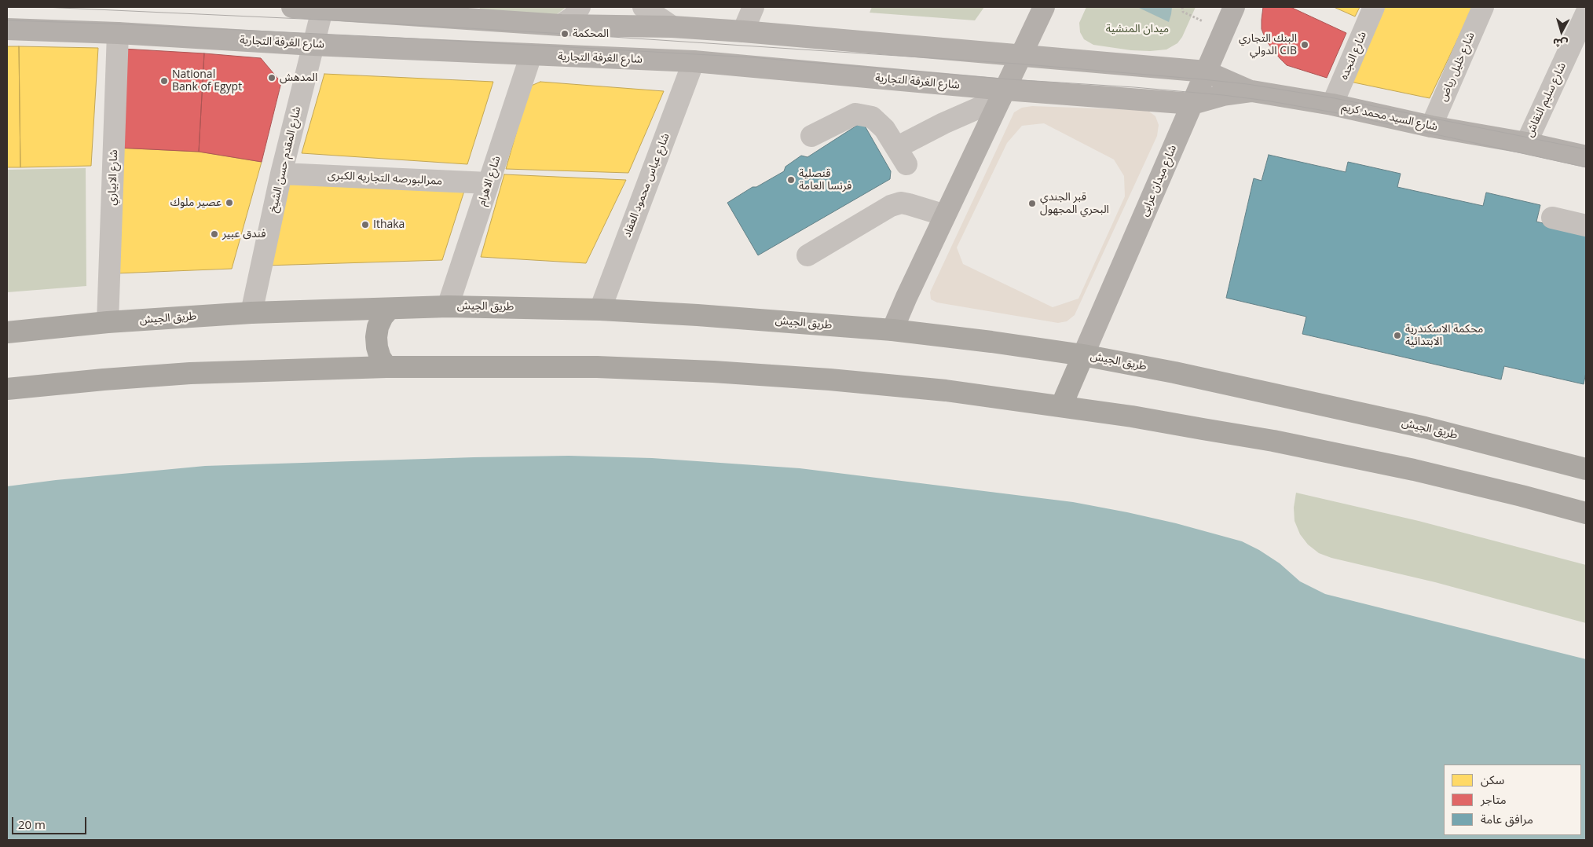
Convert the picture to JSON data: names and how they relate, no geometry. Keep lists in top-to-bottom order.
{
  "streets": {
    "highway": ["طريق الجيش"],
    "main road": ["شارع الغرفة التجارية", "شارع السيد محمد كريم", "شارع ميدان عرابى"],
    "street": [
      "شارع النجده",
      "شارع خليل رياض",
      "شارع سليم النقاش",
      "شارع المقدم حسن الشيخ",
      "شارع الابياري",
      "ممرالبورصه التجاريه الكبرى",
      "شارع الاهرام",
      "شارع عباس محمود العقاد"
    ]
  },
  "crossings": [
    ["شارع الغرفة التجارية", "شارع السيد محمد كريم"],
    ["شارع الغرفة التجارية", "شارع المقدم حسن الشيخ"],
    ["شارع الغرفة التجارية", "شارع الابياري"],
    ["شارع الغرفة التجارية", "شارع الاهرام"],
    ["شارع الغرفة التجارية", "شارع ميدان عرابى"],
    ["شارع الغرفة التجارية", "شارع عباس محمود العقاد"],
    ["شارع النجده", "شارع السيد محمد كريم"],
    ["شارع خليل رياض", "شارع السيد محمد كريم"],
    ["شارع سليم النقاش", "شارع السيد محمد كريم"],
    ["شارع السيد محمد كريم", "شارع ميدان عرابى"],
    ["شارع المقدم حسن الشيخ", "ممرالبورصه التجاريه الكبرى"],
    ["شارع المقدم حسن الشيخ", "طريق الجيش"],
    ["شارع الابياري", "طريق الجيش"],
    ["ممرالبورصه التجاريه الكبرى", "شارع الاهرام"],
    ["شارع الاهرام", "طريق الجيش"],
    ["شارع ميدان عرابى", "طريق الجيش"],
    ["شارع عباس محمود العقاد", "طريق الجيش"]
  ],
  "parks": ["ميدان المنشية"],
  "places": [
    "المحكمة",
    "البنك التجاري الدولي CIB",
    "المدهش",
    "National Bank of Egypt",
    "قنصلية فرنسا العامة",
    "عصير ملوك",
    "قبر الجندي البحري المجهول",
    "Ithaka",
    "فندق عبير",
    "محكمة الاسكندرية الابتدائية"
  ],
  "legend": ["سكن", "متاجر", "مرافق عامة"],
  "scale_bar": "20 m",
  "north": "bottom"
}
